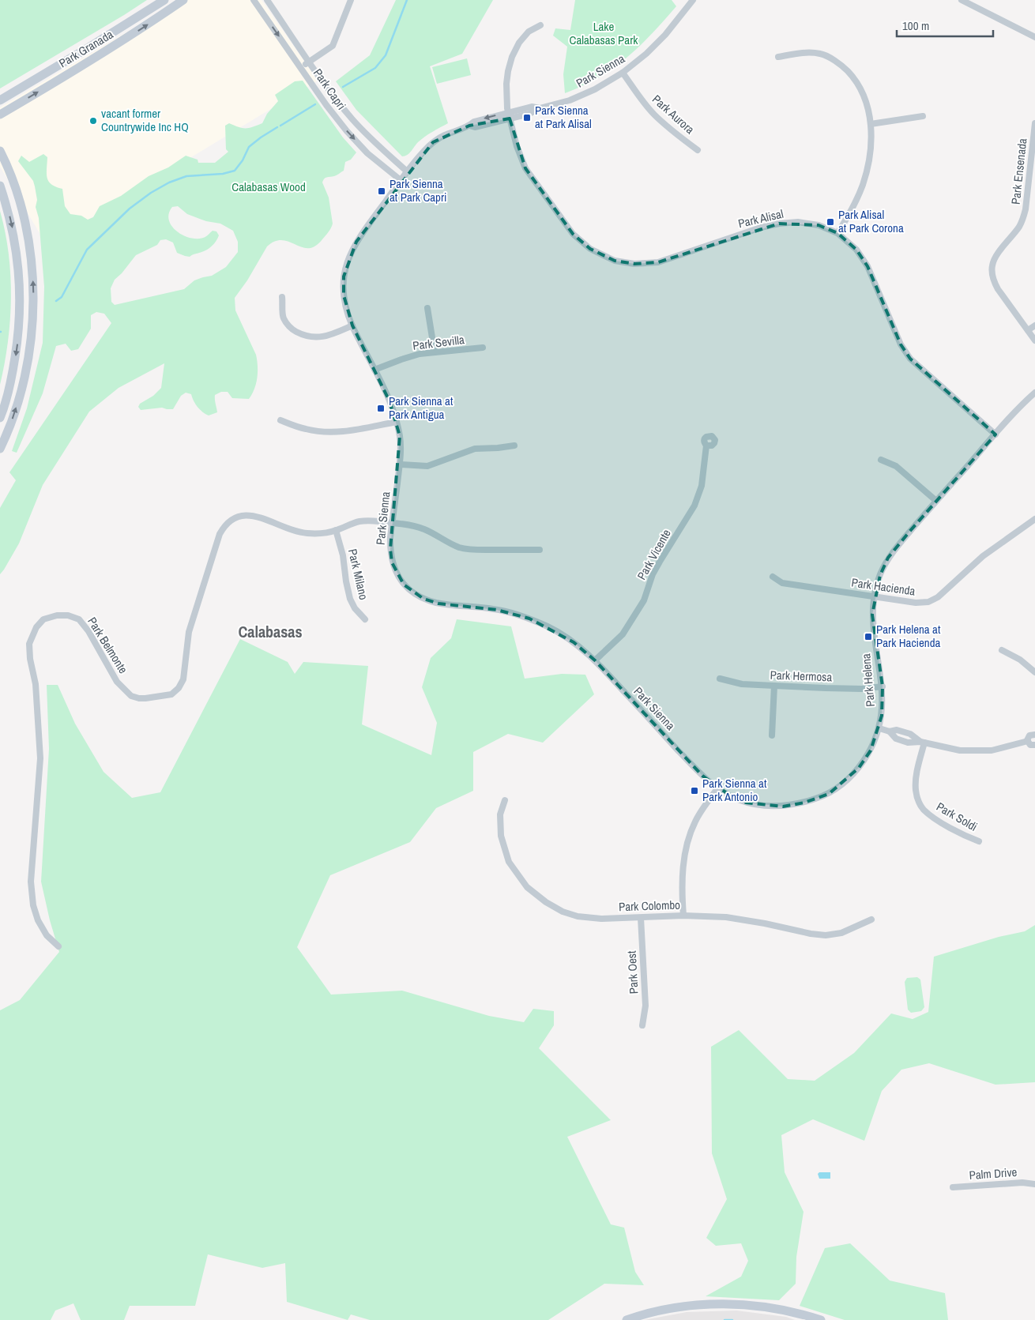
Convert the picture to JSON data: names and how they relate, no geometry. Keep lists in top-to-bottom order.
{
  "streets": {
    "street": [
      "Park Granada",
      "Park Sienna",
      "Park Capri",
      "Park Aurora",
      "Park Ensenada",
      "Park Alisal",
      "Park Sevilla",
      "Park Vicente",
      "Park Milano",
      "Park Hacienda",
      "Park Belmonte",
      "Park Hermosa",
      "Park Helena",
      "Park Soldi",
      "Park Colombo",
      "Park Oest",
      "Palm Drive"
    ]
  },
  "crossings": [
    ["Park Sienna", "Park Capri"],
    ["Park Sienna", "Park Aurora"],
    ["Park Sienna", "Park Alisal"],
    ["Park Sienna", "Park Sevilla"],
    ["Park Sienna", "Park Vicente"],
    ["Park Sienna", "Park Belmonte"],
    ["Park Sienna", "Park Helena"],
    ["Park Alisal", "Park Helena"],
    ["Park Milano", "Park Belmonte"],
    ["Park Hacienda", "Park Helena"],
    ["Park Hermosa", "Park Helena"],
    ["Park Colombo", "Park Oest"]
  ],
  "districts": ["Calabasas"],
  "parks": ["Lake Calabasas Park", "Calabasas Wood"],
  "places": {
    "transit": [
      "Park Sienna at Park Alisal",
      "Park Sienna at Park Capri",
      "Park Alisal at Park Corona",
      "Park Sienna at Park Antigua",
      "Park Helena at Park Hacienda",
      "Park Sienna at Park Antonio"
    ],
    "other": ["vacant former Countrywide Inc HQ"]
  },
  "scale_bar": "100 m"
}
